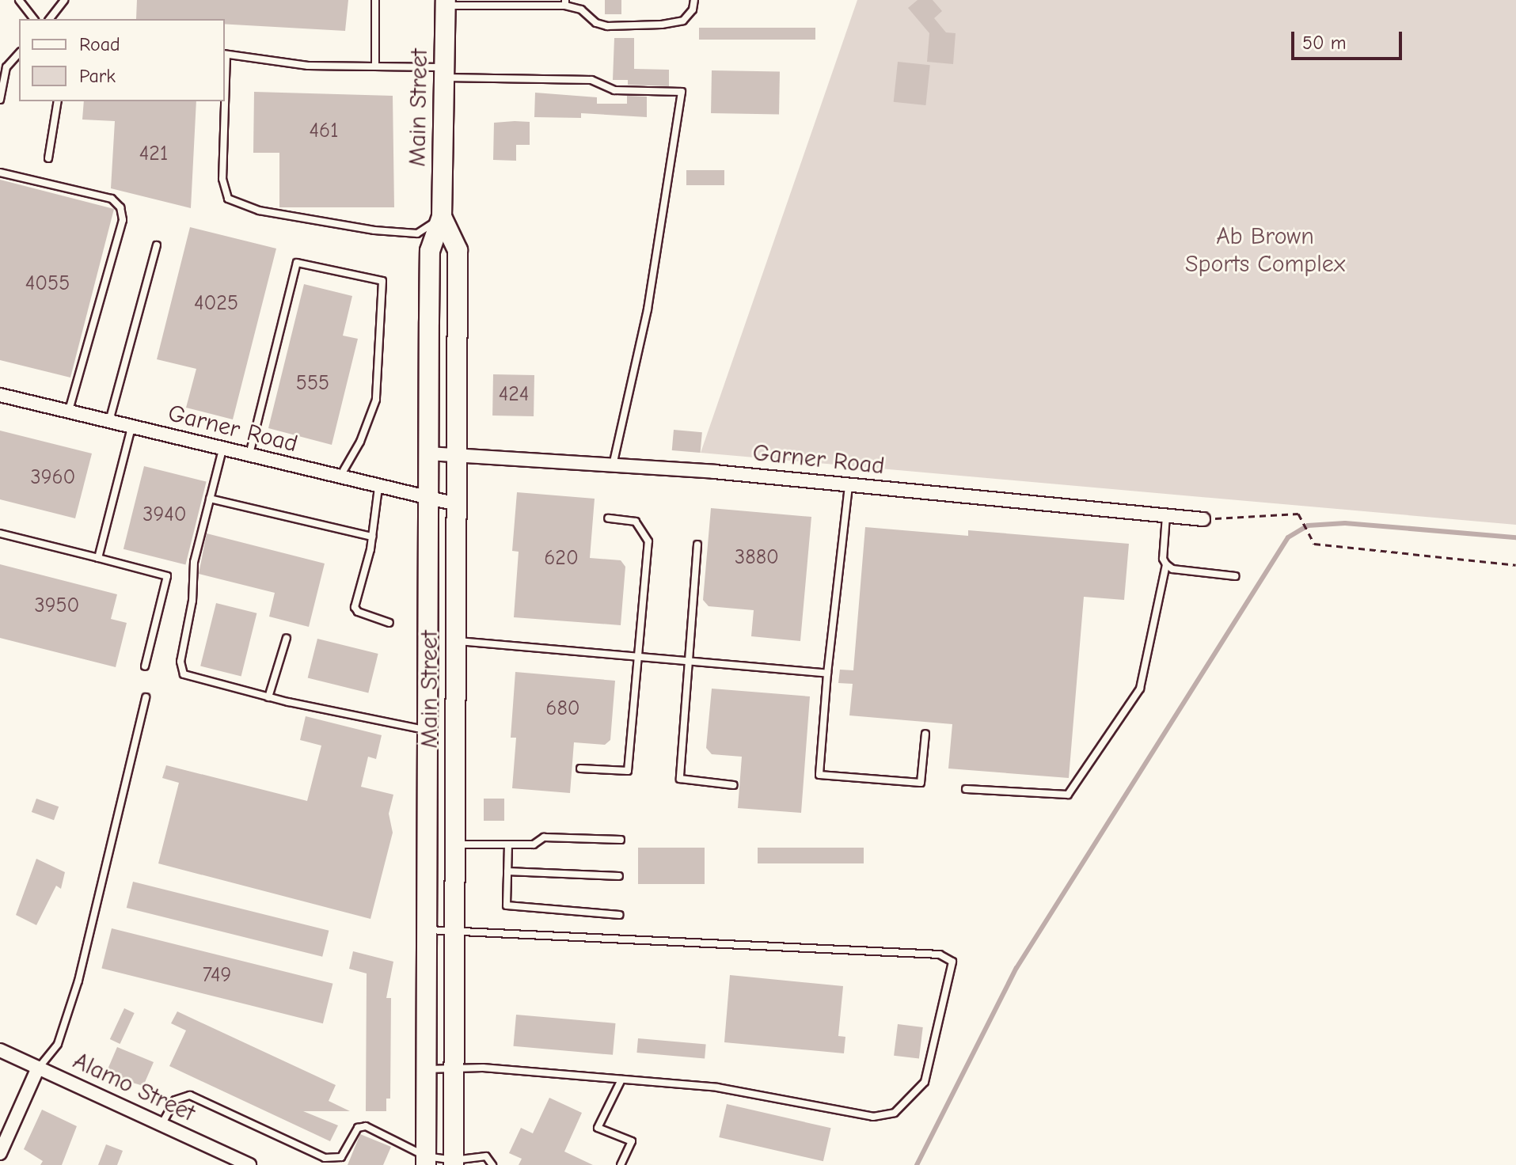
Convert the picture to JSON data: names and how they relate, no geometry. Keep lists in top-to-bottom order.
{
  "streets": {
    "main road": ["Main Street"],
    "street": ["Garner Road", "Alamo Street"]
  },
  "crossings": [
    ["Main Street", "Garner Road"]
  ],
  "parks": ["Ab Brown Sports Complex"],
  "house_numbers": [
    "461",
    "421",
    "4055",
    "4025",
    "555",
    "424",
    "3960",
    "3940",
    "3880",
    "620",
    "3950",
    "680",
    "749"
  ],
  "legend": ["Road", "Park"],
  "scale_bar": "50 m"
}
